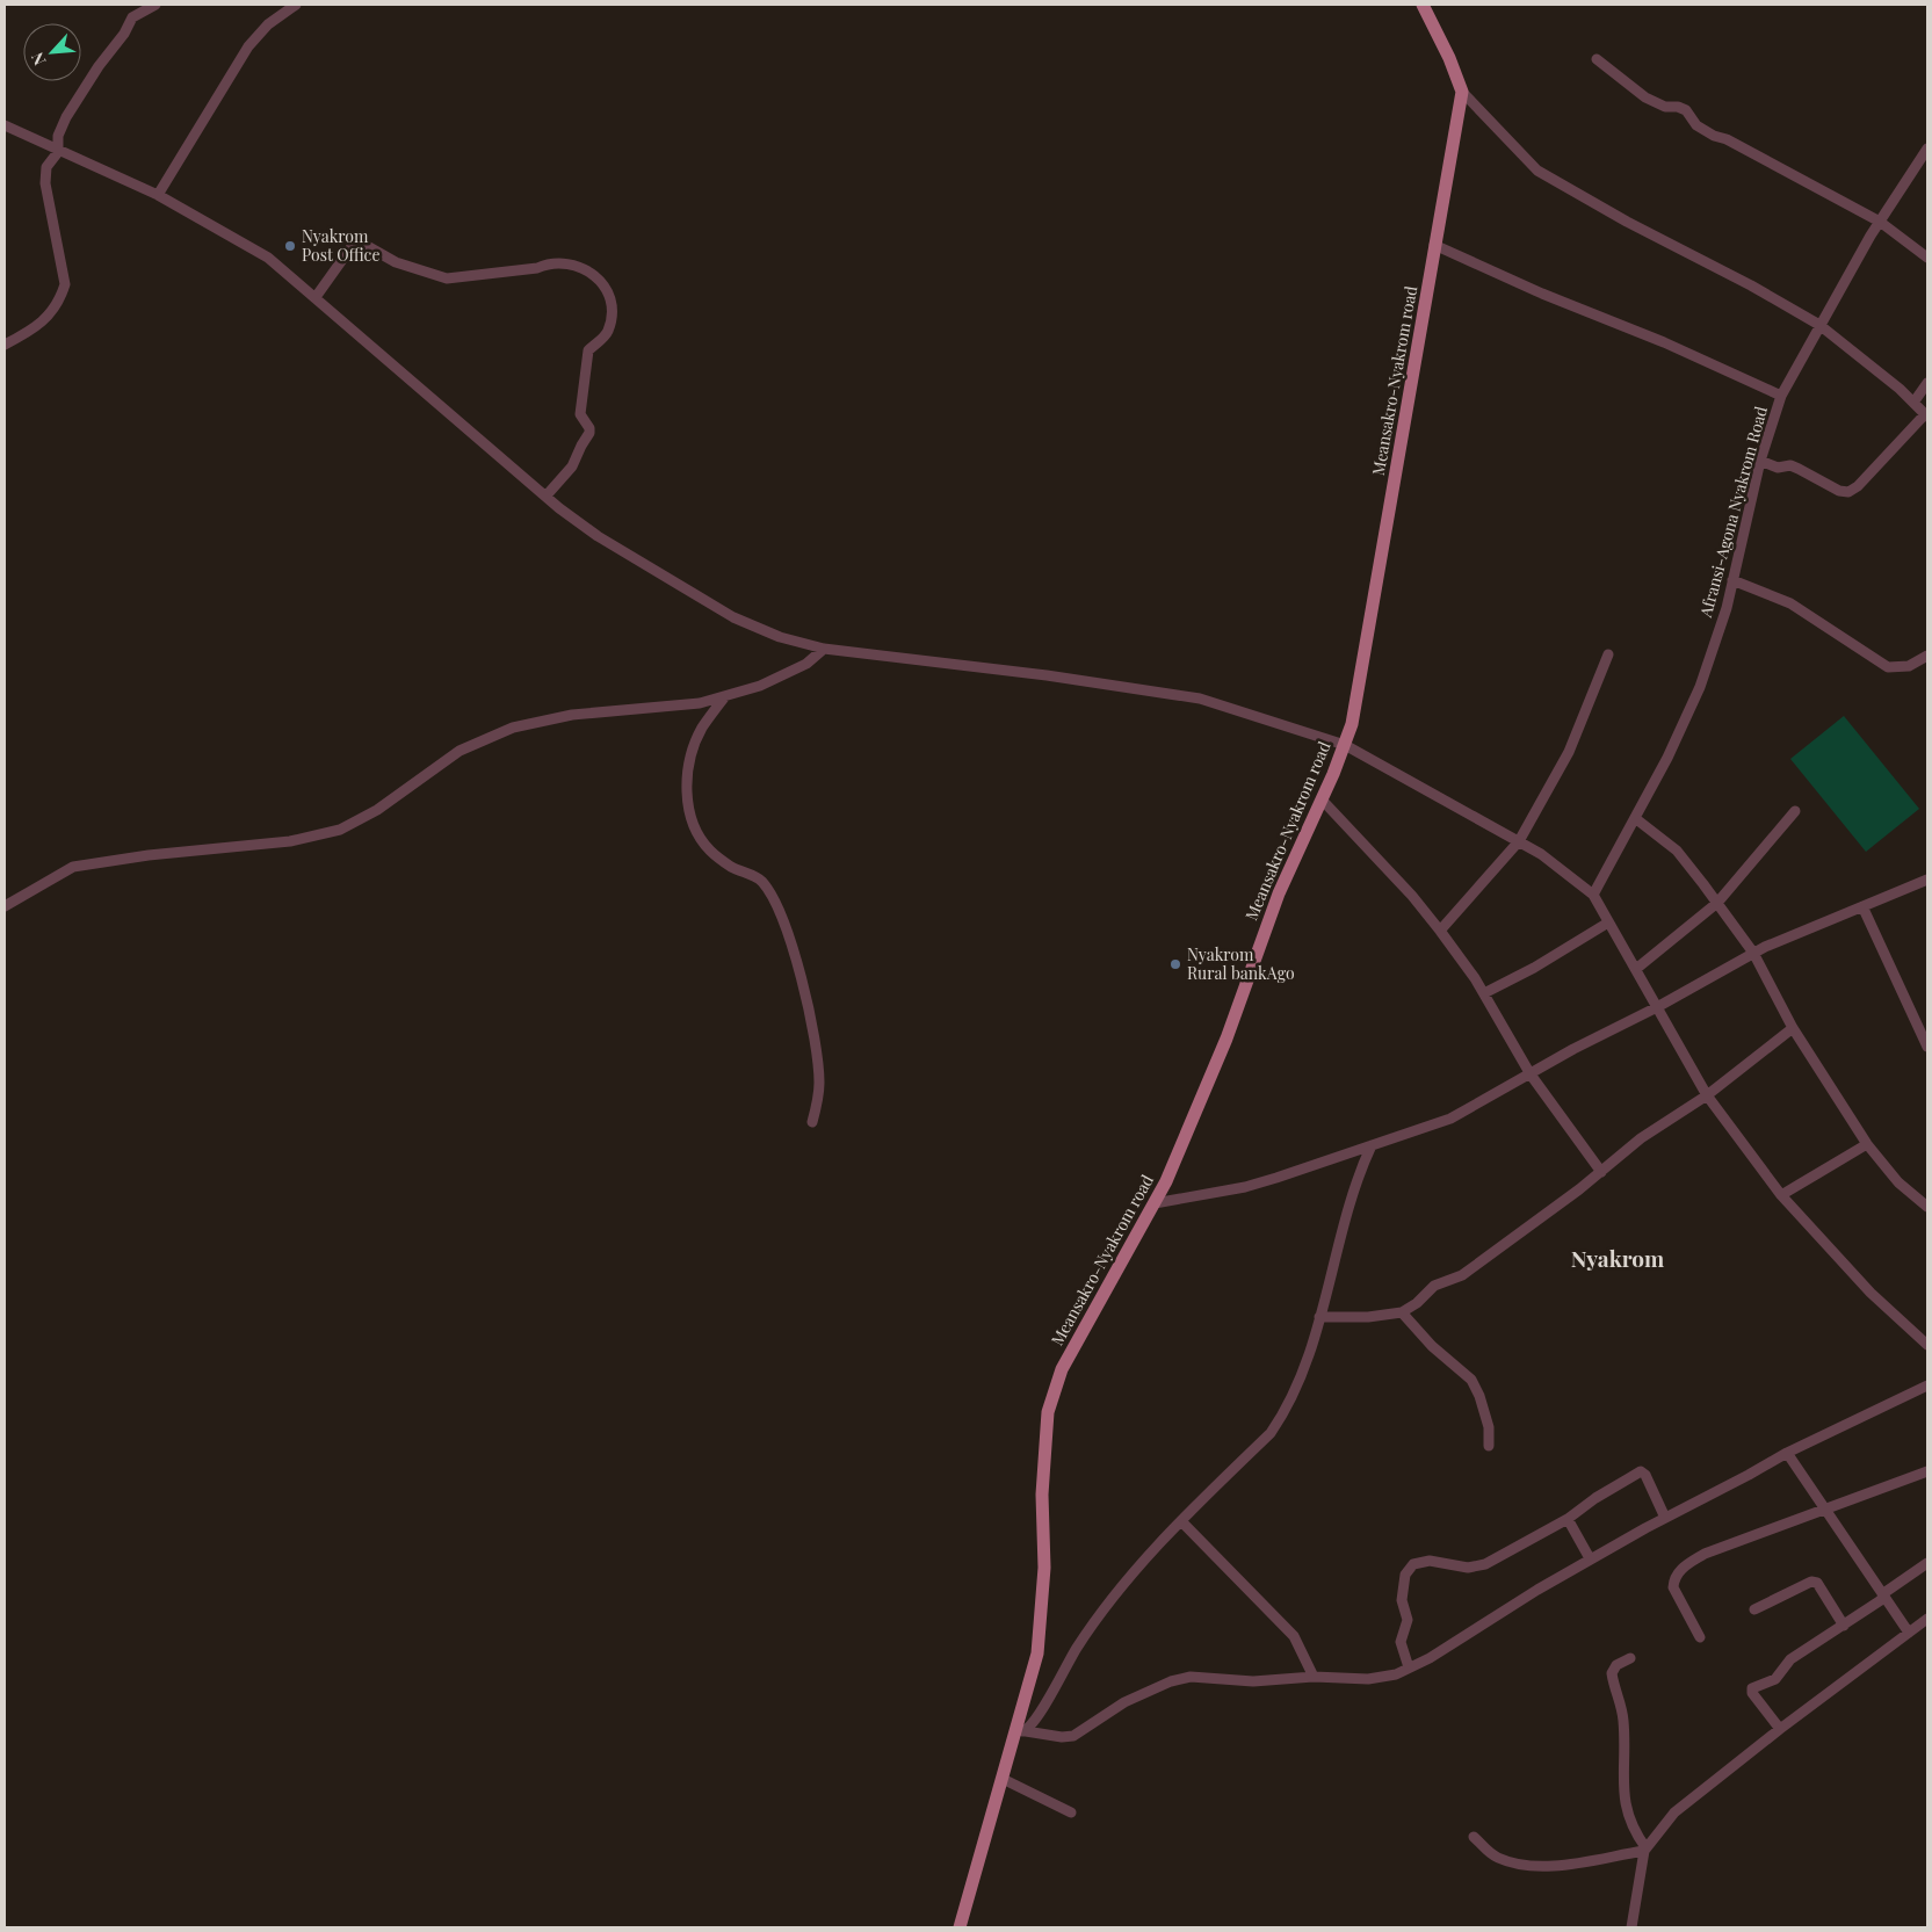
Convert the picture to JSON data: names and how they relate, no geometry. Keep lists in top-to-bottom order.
{
  "streets": {
    "main road": ["Meansakro-Nyakrom road"],
    "street": ["Afransi-Agona Nyakrom Road"]
  },
  "districts": ["Nyakrom"],
  "places": ["Nyakrom Post Office", "Nyakrom Rural bankAgo"],
  "north": "bottom left"
}
